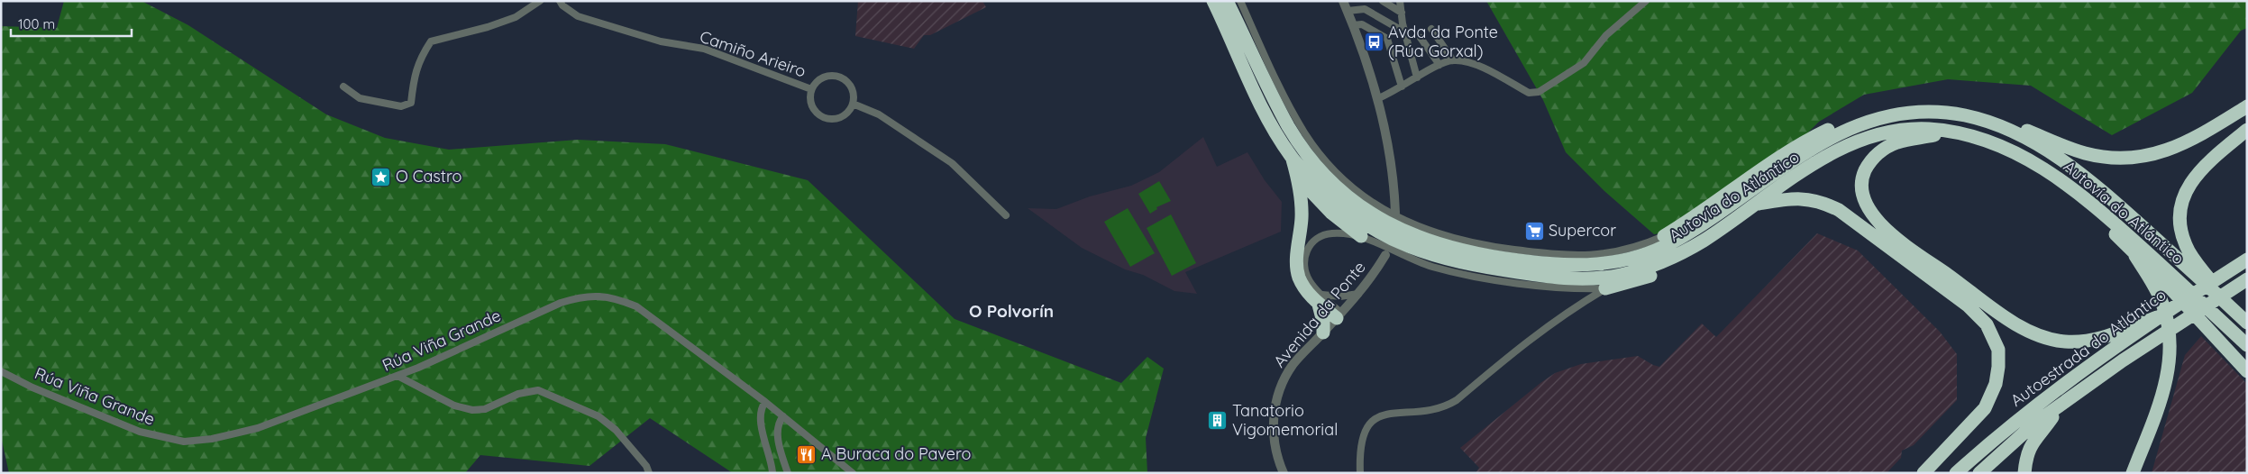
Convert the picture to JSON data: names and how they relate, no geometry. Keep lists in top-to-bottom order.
{
  "streets": {
    "highway": ["Autovía do Atlántico", "Autoestrada do Atlántico"],
    "street": ["Camiño Arieiro", "Avenida da Ponte", "Rúa Viña Grande"]
  },
  "districts": ["O Polvorín"],
  "places": {
    "bus stop": ["Avda da Ponte (Rúa Gorxal)"],
    "place": ["O Castro"],
    "supermarket": ["Supercor"],
    "building": ["Tanatorio Vigomemorial"],
    "restaurant": ["A Buraca do Pavero"]
  },
  "scale_bar": "100 m"
}
